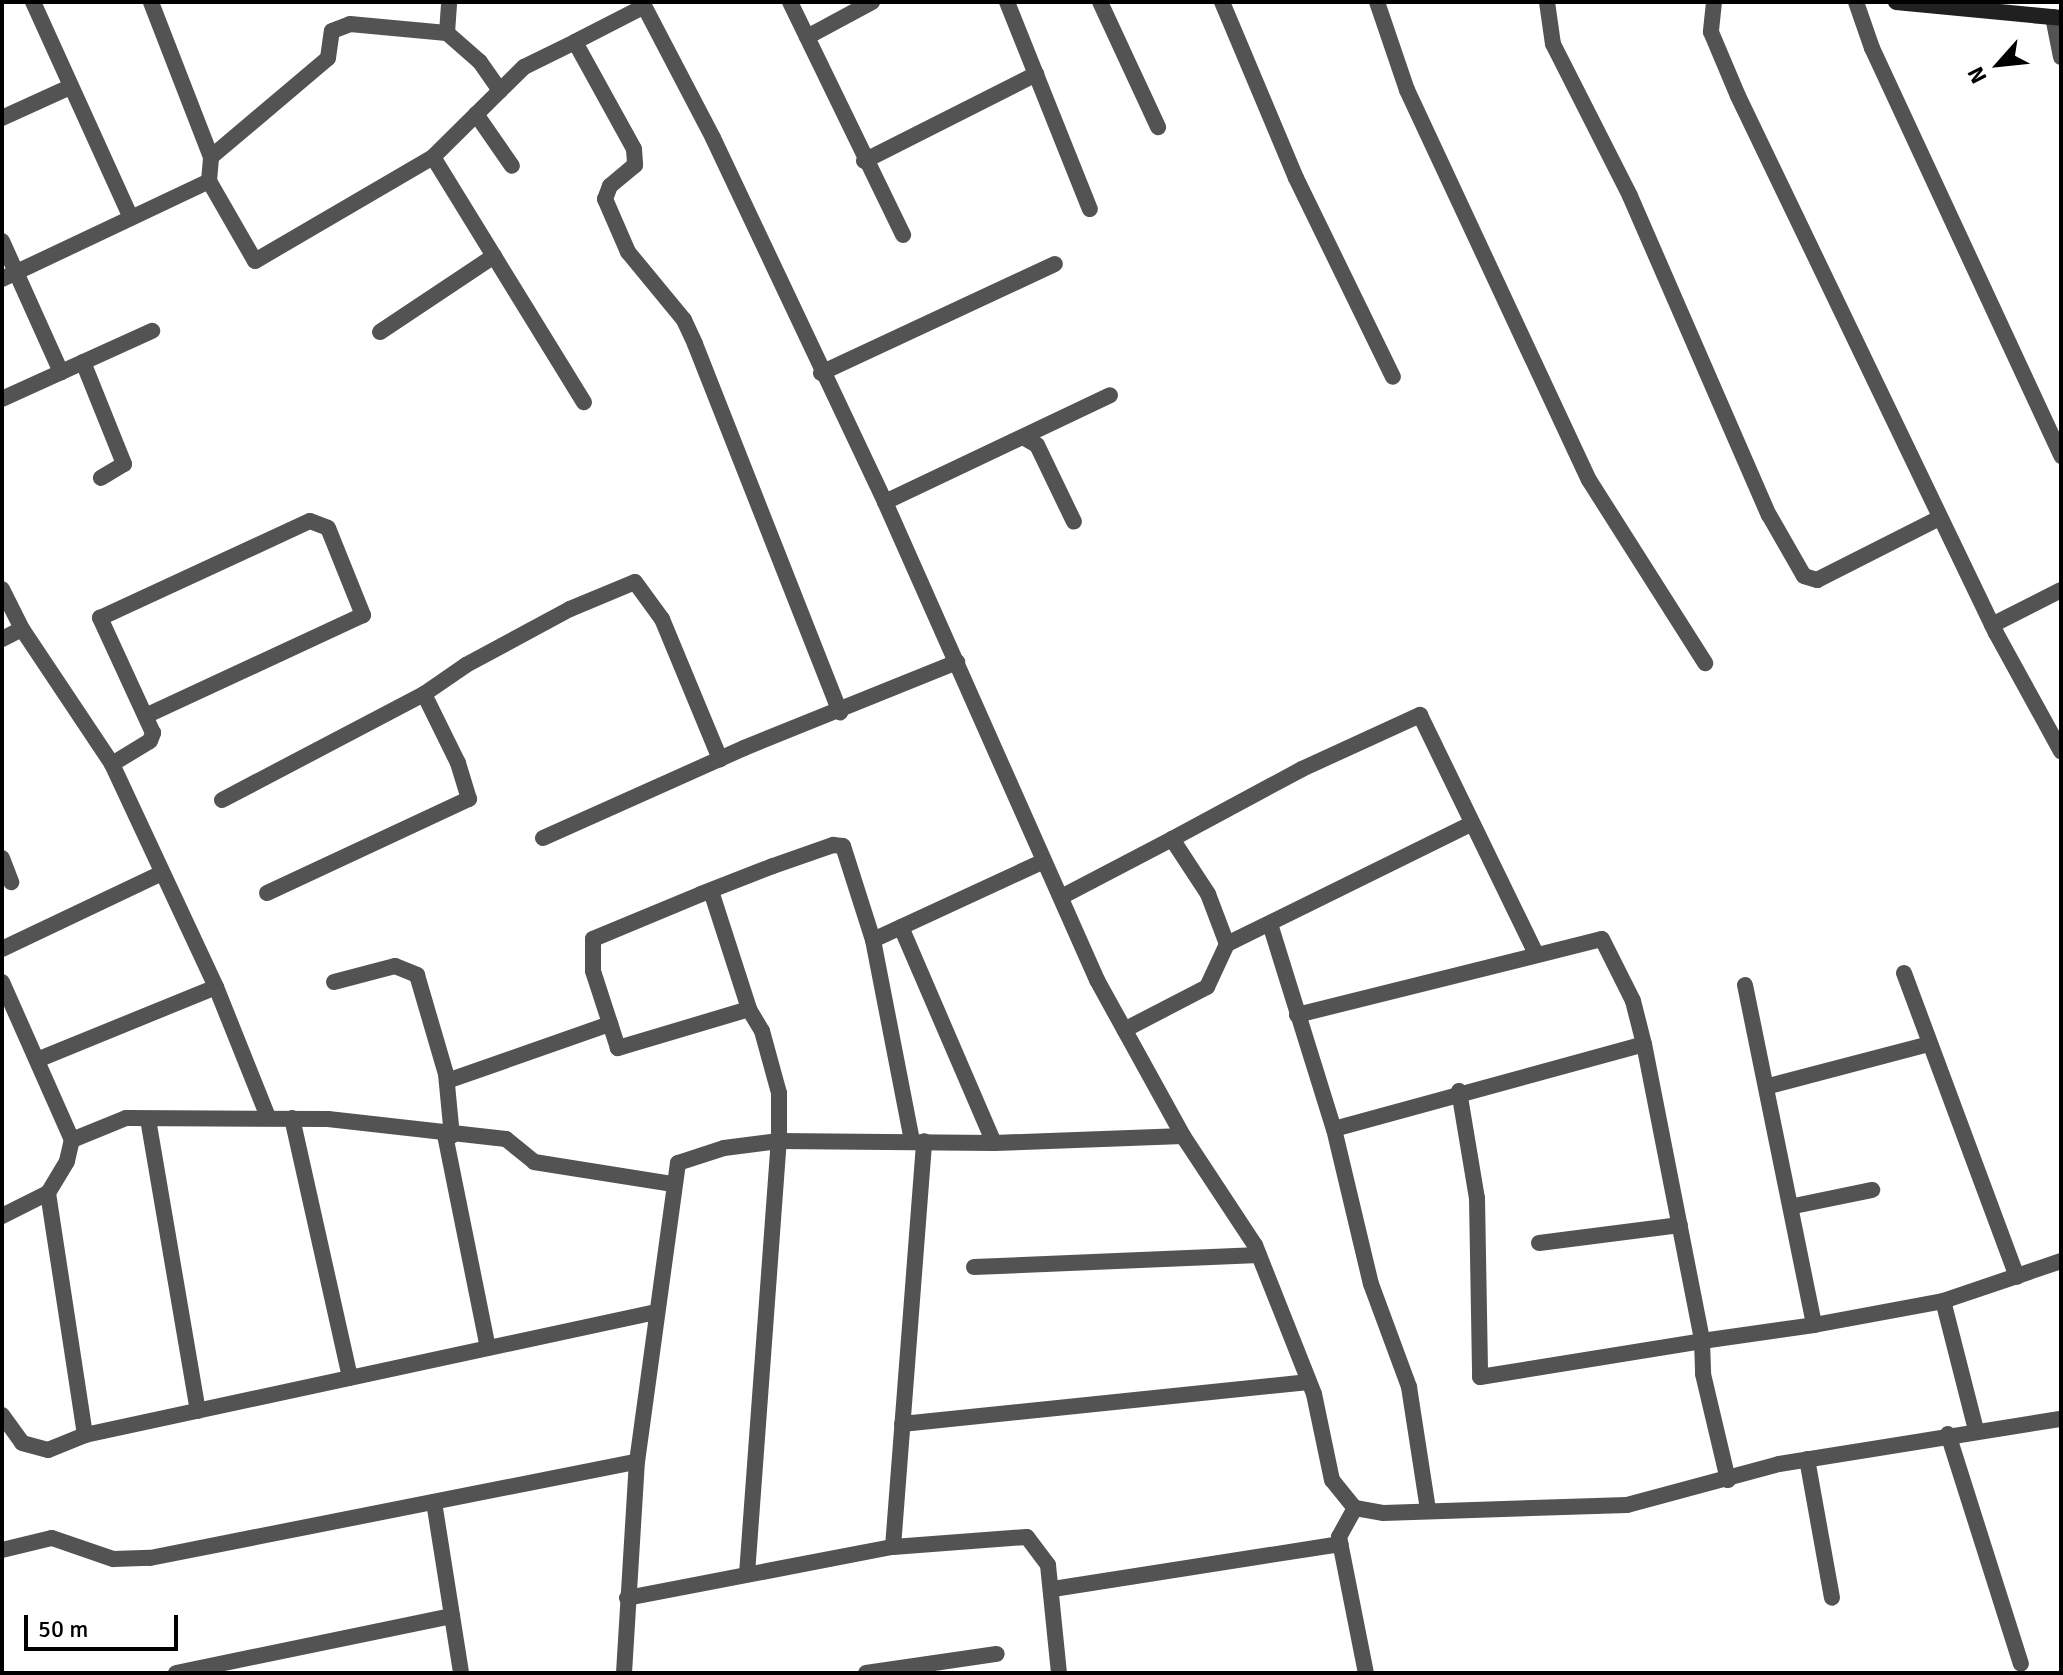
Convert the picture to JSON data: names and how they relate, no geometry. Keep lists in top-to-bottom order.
{
  "scale_bar": "50 m",
  "north": "bottom left"
}
